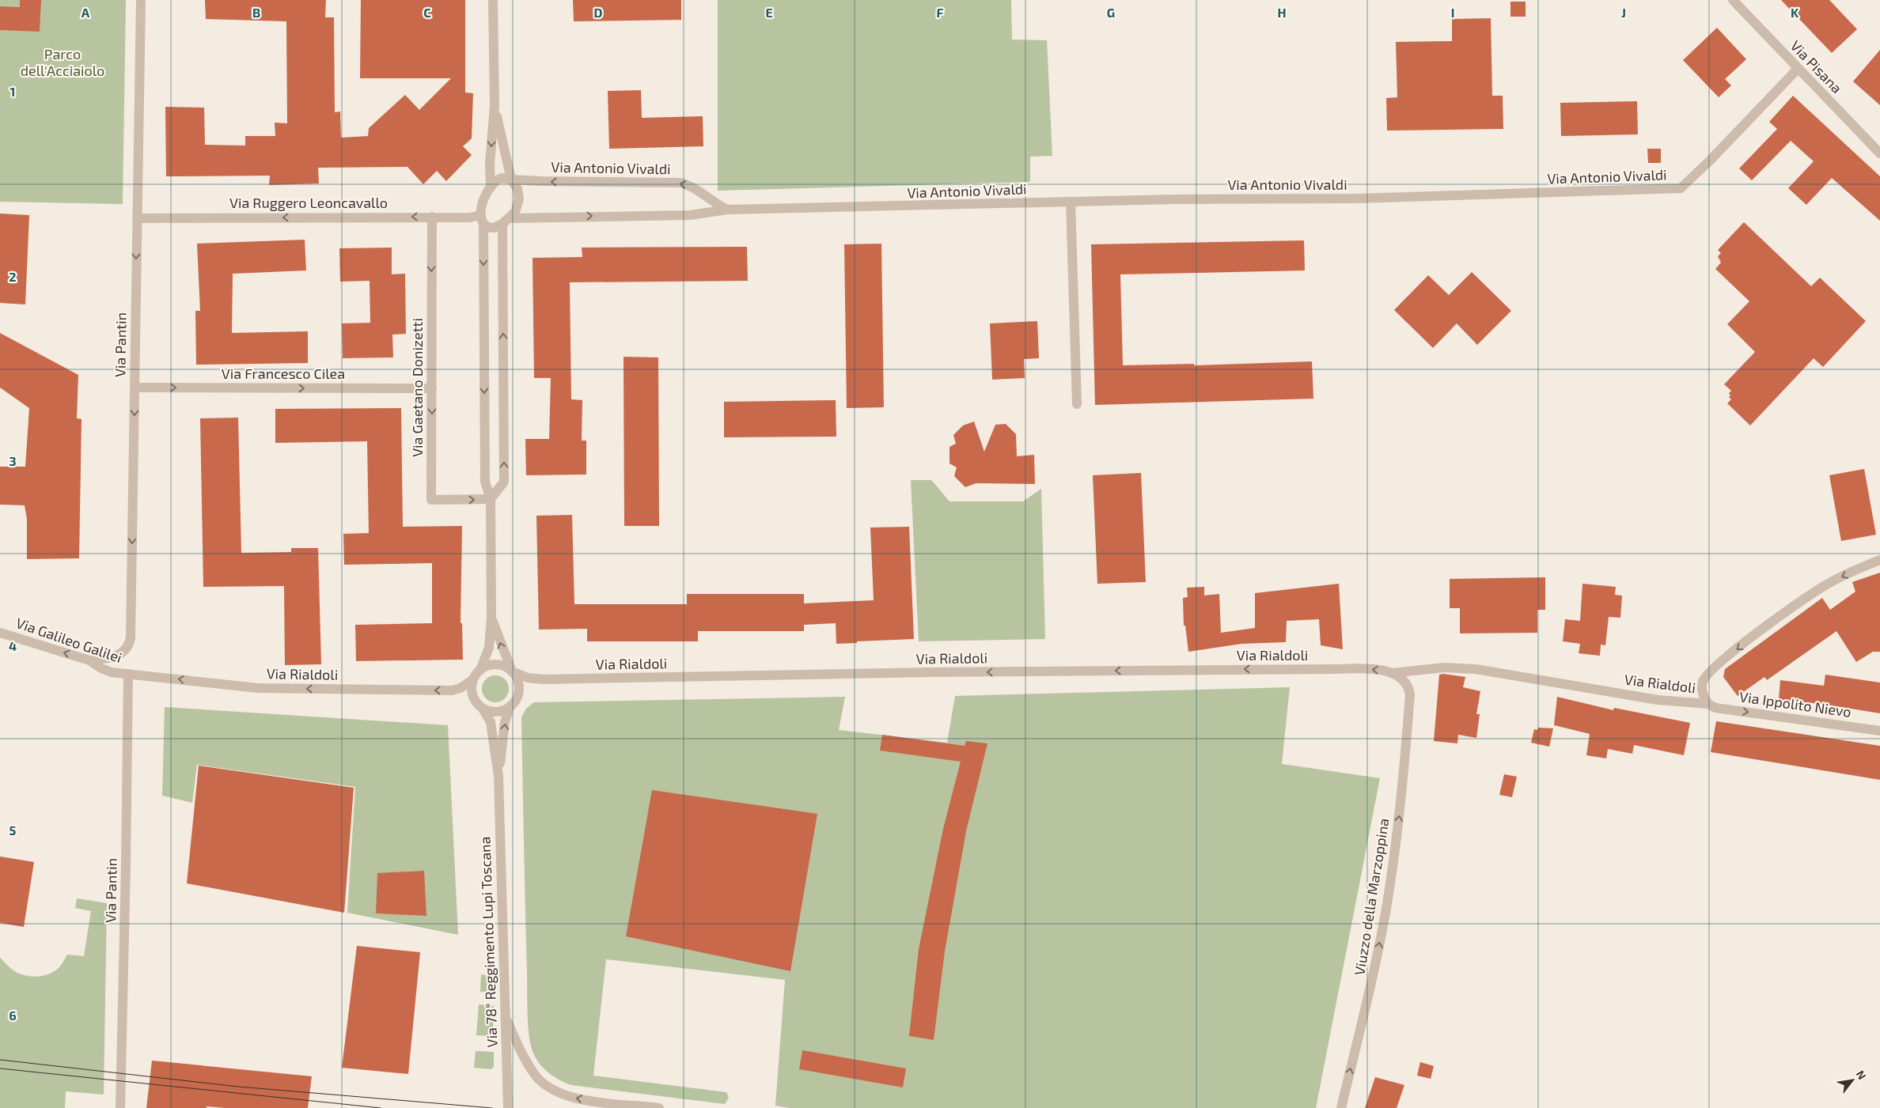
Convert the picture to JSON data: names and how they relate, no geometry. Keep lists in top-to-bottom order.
{
  "streets": {
    "street": [
      "Via Pisana",
      "Via Antonio Vivaldi",
      "Via Ruggero Leoncavallo",
      "Via Pantin",
      "Via Francesco Cilea",
      "Via Gaetano Donizetti",
      "Via Galileo Galilei",
      "Via Rialdoli",
      "Via Ippolito Nievo",
      "Viuzzo della Marzoppina",
      "Via 78° Reggimento Lupi Toscana"
    ]
  },
  "crossings": [
    ["Via Pisana", "Via Antonio Vivaldi"],
    ["Via Antonio Vivaldi", "Via Ruggero Leoncavallo"],
    ["Via Ruggero Leoncavallo", "Via Pantin"],
    ["Via Ruggero Leoncavallo", "Via Gaetano Donizetti"],
    ["Via Pantin", "Via Francesco Cilea"],
    ["Via Pantin", "Via Galileo Galilei"],
    ["Via Pantin", "Via Rialdoli"],
    ["Via Francesco Cilea", "Via Gaetano Donizetti"],
    ["Via Galileo Galilei", "Via Rialdoli"],
    ["Via Rialdoli", "Via Ippolito Nievo"],
    ["Via Rialdoli", "Viuzzo della Marzoppina"],
    ["Via Rialdoli", "Via 78° Reggimento Lupi Toscana"]
  ],
  "one_way": [
    "Via Ruggero Leoncavallo",
    "Via Pantin",
    "Via Francesco Cilea",
    "Via Galileo Galilei",
    "Via Rialdoli",
    "Via Ippolito Nievo",
    "Viuzzo della Marzoppina"
  ],
  "parks": ["Parco dell'Acciaiolo"],
  "north": "top right",
  "grid": {
    "columns": [
      "A",
      "B",
      "C",
      "D",
      "E",
      "F",
      "G",
      "H",
      "I",
      "J",
      "K"
    ],
    "rows": [
      "1",
      "2",
      "3",
      "4",
      "5",
      "6"
    ]
  }
}
